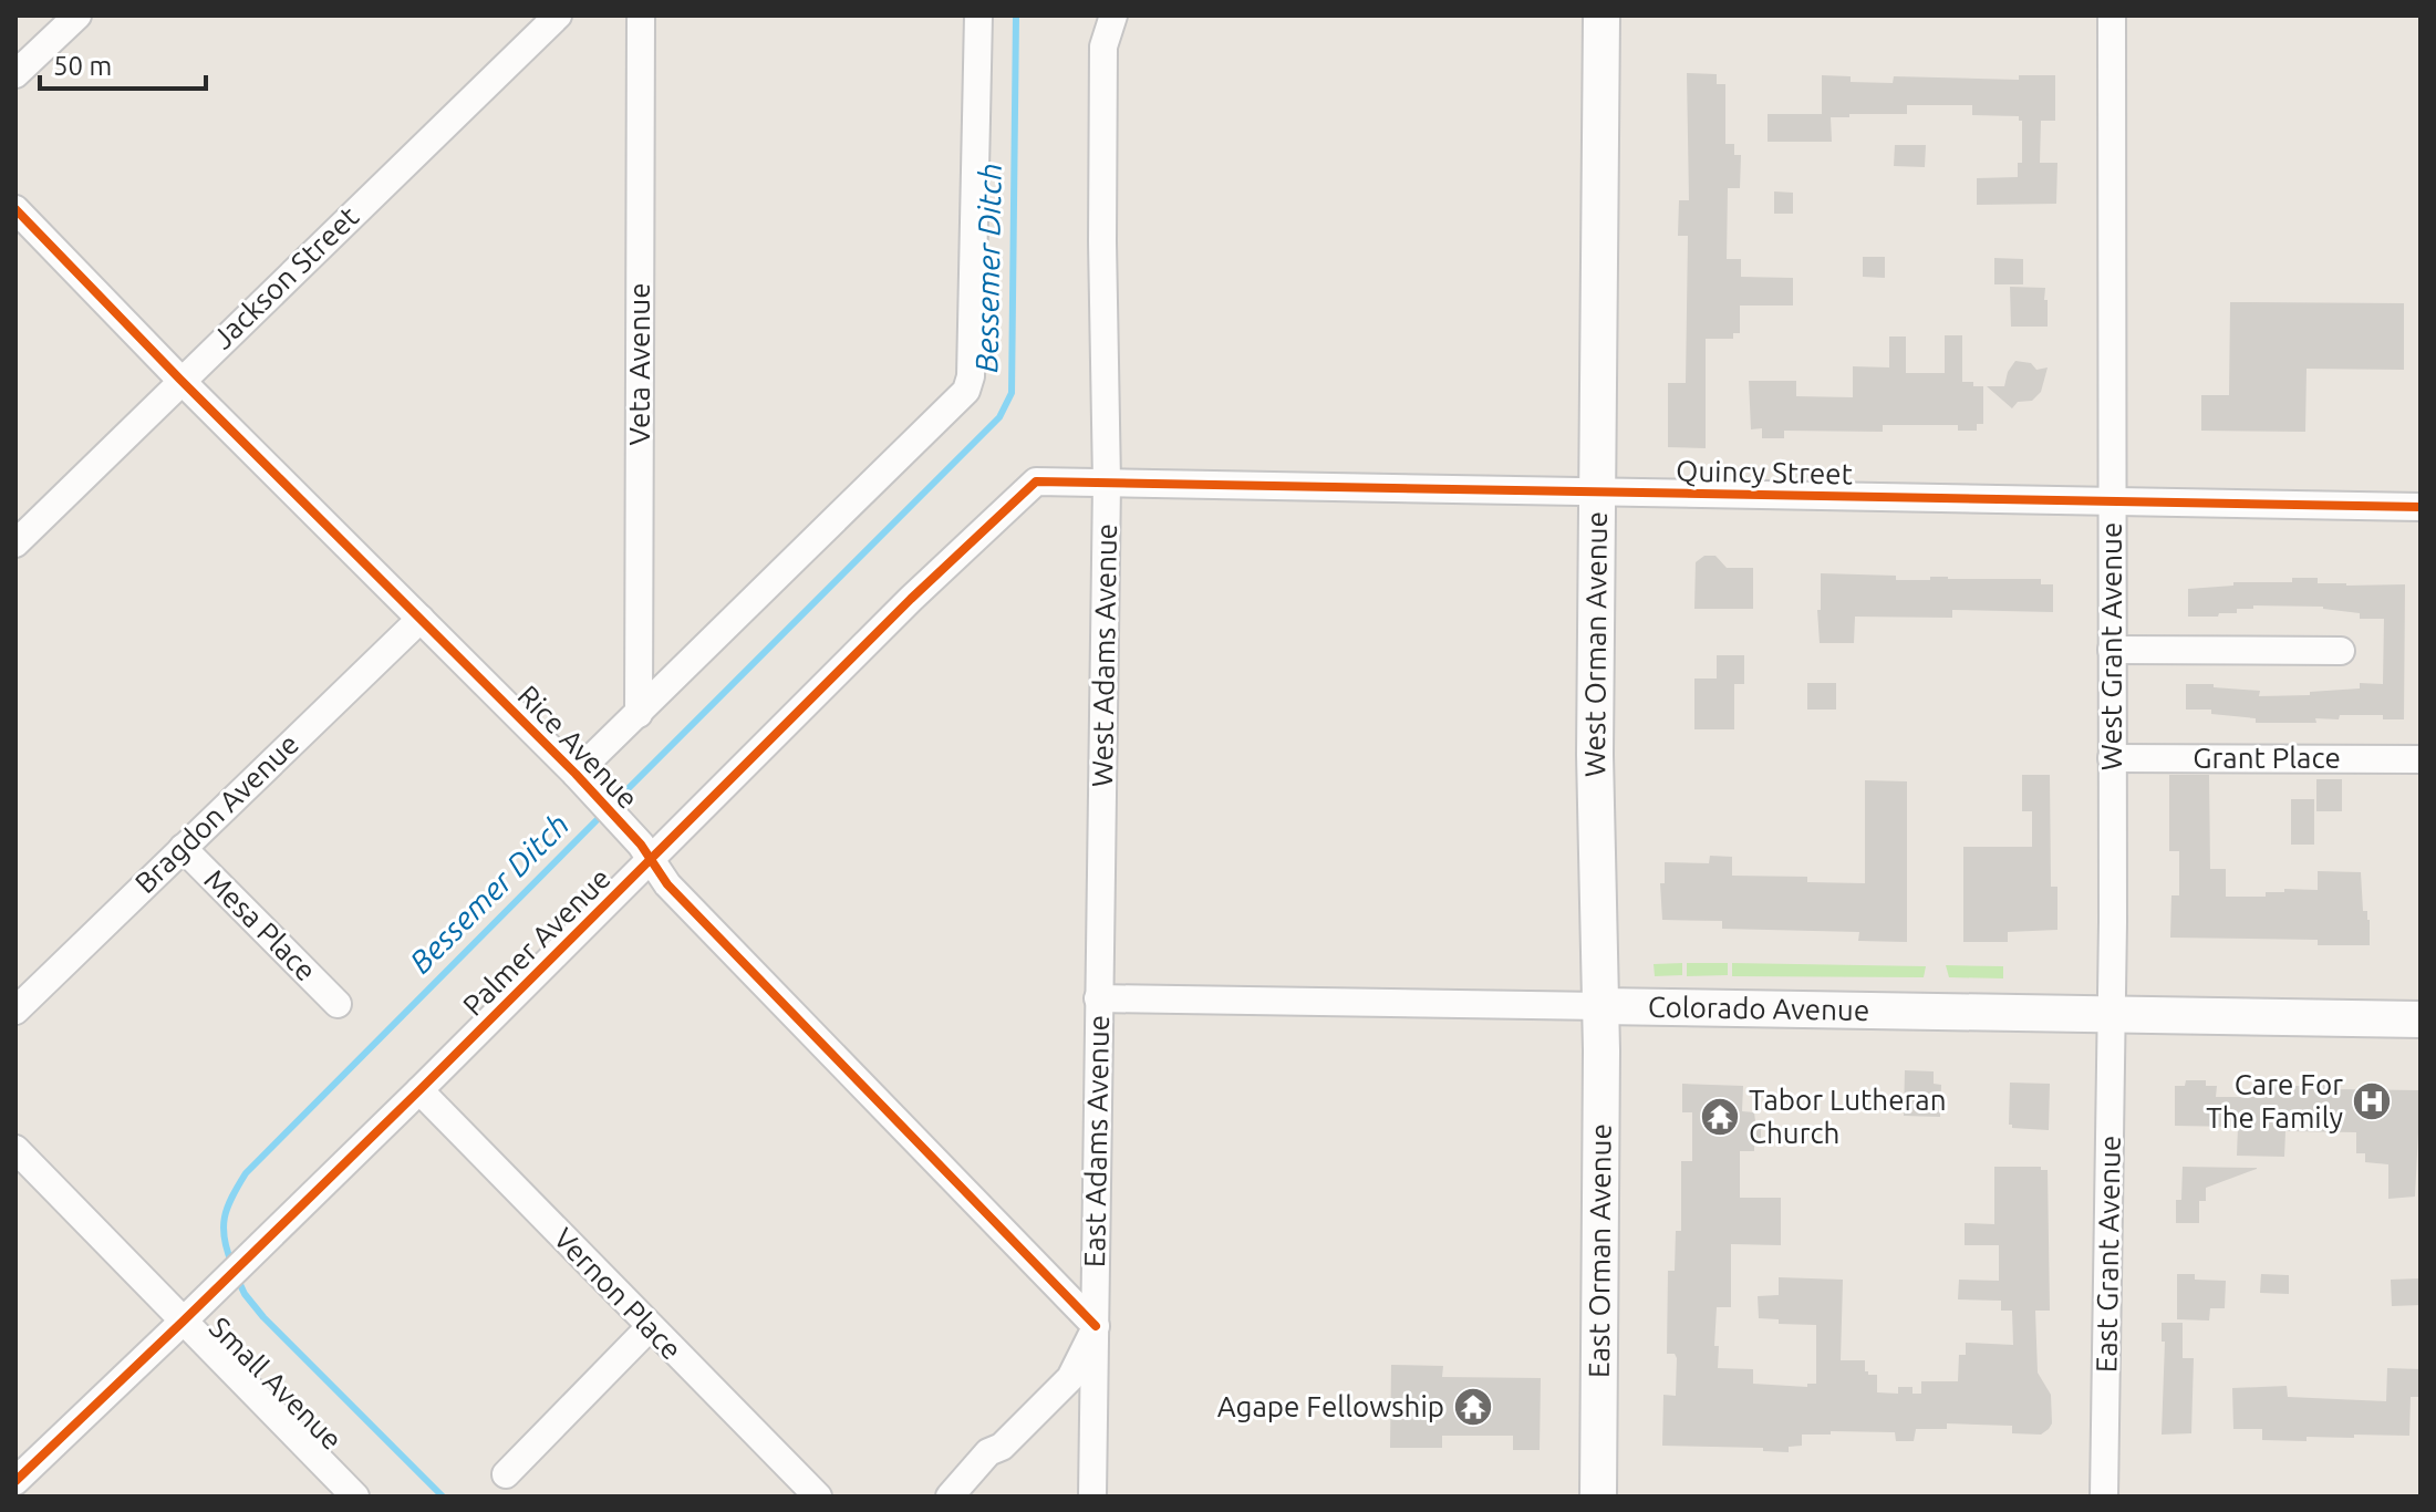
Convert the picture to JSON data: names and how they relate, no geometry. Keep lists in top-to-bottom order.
{
  "streets": {
    "street": [
      "Jackson Street",
      "Veta Avenue",
      "Quincy Street",
      "West Orman Avenue",
      "West Grant Avenue",
      "West Adams Avenue",
      "Rice Avenue",
      "Grant Place",
      "Bragdon Avenue",
      "Mesa Place",
      "Palmer Avenue",
      "Colorado Avenue",
      "East Adams Avenue",
      "East Orman Avenue",
      "East Grant Avenue",
      "Vernon Place",
      "Small Avenue"
    ]
  },
  "crossings": [
    ["Jackson Street", "Rice Avenue"],
    ["Quincy Street", "West Orman Avenue"],
    ["Quincy Street", "West Grant Avenue"],
    ["Quincy Street", "West Adams Avenue"],
    ["Quincy Street", "Palmer Avenue"],
    ["West Orman Avenue", "Colorado Avenue"],
    ["West Orman Avenue", "East Orman Avenue"],
    ["West Grant Avenue", "Grant Place"],
    ["West Grant Avenue", "Colorado Avenue"],
    ["West Grant Avenue", "East Grant Avenue"],
    ["West Adams Avenue", "Palmer Avenue"],
    ["West Adams Avenue", "Colorado Avenue"],
    ["West Adams Avenue", "East Adams Avenue"],
    ["Rice Avenue", "Bragdon Avenue"],
    ["Rice Avenue", "Palmer Avenue"],
    ["Rice Avenue", "East Adams Avenue"],
    ["Bragdon Avenue", "Mesa Place"],
    ["Palmer Avenue", "Vernon Place"],
    ["Palmer Avenue", "Small Avenue"],
    ["Colorado Avenue", "East Adams Avenue"],
    ["Colorado Avenue", "East Orman Avenue"],
    ["Colorado Avenue", "East Grant Avenue"]
  ],
  "water": ["Bessemer Ditch"],
  "places": {
    "hospital": ["Care For The Family"],
    "temple": ["Tabor Lutheran Church", "Agape Fellowship"]
  },
  "scale_bar": "50 m"
}
